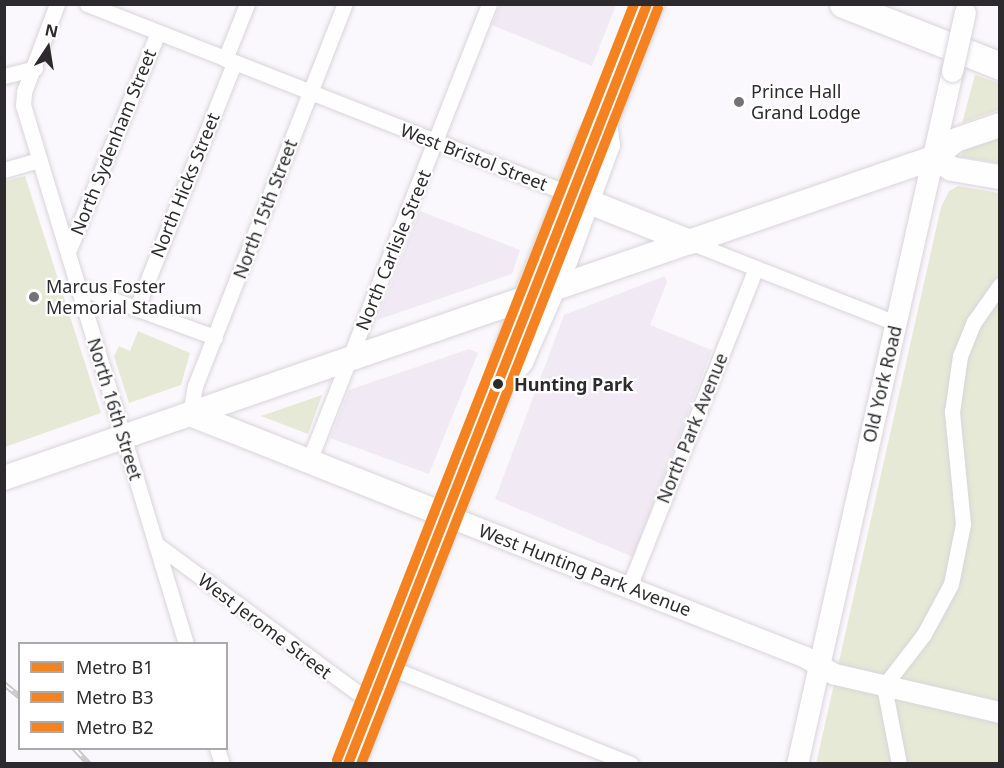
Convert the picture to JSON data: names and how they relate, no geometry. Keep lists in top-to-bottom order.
{
  "streets": {
    "main road": ["West Bristol Street", "West Hunting Park Avenue"],
    "street": [
      "North Sydenham Street",
      "North Hicks Street",
      "North 15th Street",
      "North Carlisle Street",
      "Old York Road",
      "North 16th Street",
      "North Park Avenue",
      "West Jerome Street"
    ]
  },
  "crossings": [
    ["North Sydenham Street", "West Bristol Street"],
    ["North Sydenham Street", "North 16th Street"],
    ["West Bristol Street", "North Hicks Street"],
    ["West Bristol Street", "North 15th Street"],
    ["West Bristol Street", "North Carlisle Street"],
    ["West Bristol Street", "Old York Road"],
    ["West Bristol Street", "North Park Avenue"],
    ["North 15th Street", "West Hunting Park Avenue"],
    ["North Carlisle Street", "West Hunting Park Avenue"],
    ["Old York Road", "West Hunting Park Avenue"],
    ["North 16th Street", "West Jerome Street"],
    ["North Park Avenue", "West Hunting Park Avenue"]
  ],
  "places": ["Prince Hall Grand Lodge", "Marcus Foster Memorial Stadium", "Hunting Park"],
  "lines": ["metro line B1", "metro line B2", "metro line B3"],
  "legend": ["Metro B1", "Metro B3", "Metro B2"],
  "north": "top"
}
